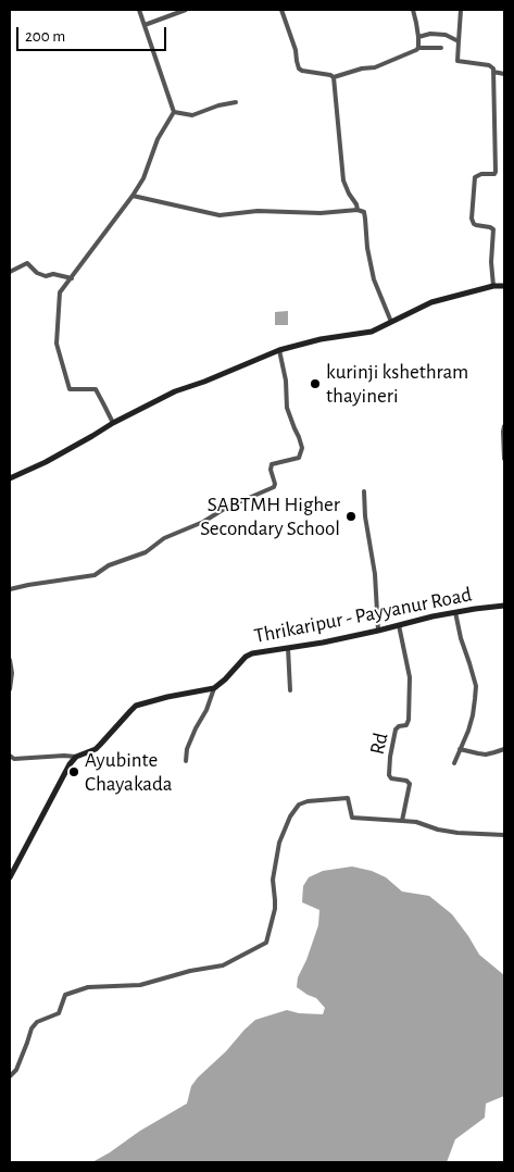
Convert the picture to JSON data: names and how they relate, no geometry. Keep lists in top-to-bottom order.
{
  "streets": {
    "main road": ["Thrikaripur - Payyanur Road"],
    "street": ["Rd"]
  },
  "crossings": [
    ["Thrikaripur - Payyanur Road", "Rd"]
  ],
  "places": ["kurinji kshethram thayineri", "SABTMH Higher Secondary School", "Ayubinte Chayakada"],
  "scale_bar": "200 m"
}
